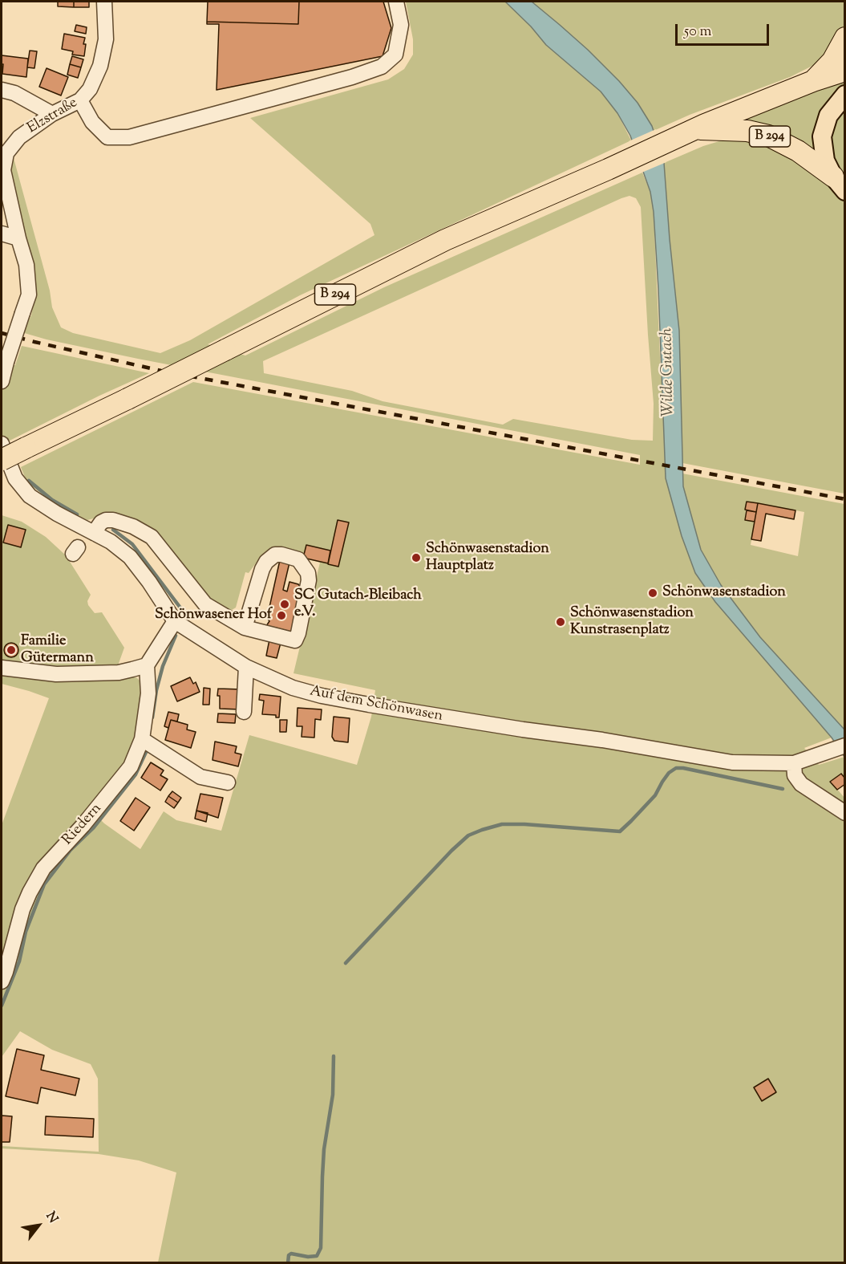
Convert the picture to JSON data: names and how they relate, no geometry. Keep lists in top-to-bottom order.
{
  "streets": {
    "highway": ["B 294"],
    "street": ["Elzstraße", "Auf dem Schönwasen", "Riedern"]
  },
  "water": ["Wilde Gutach"],
  "places": [
    "Schönwasenstadion Hauptplatz",
    "Schönwasenstadion",
    "SC Gutach-Bleibach e.V.",
    "Schönwasener Hof",
    "Schönwasenstadion Kunstrasenplatz",
    "Familie Gütermann"
  ],
  "scale_bar": "50 m",
  "north": "top right"
}
